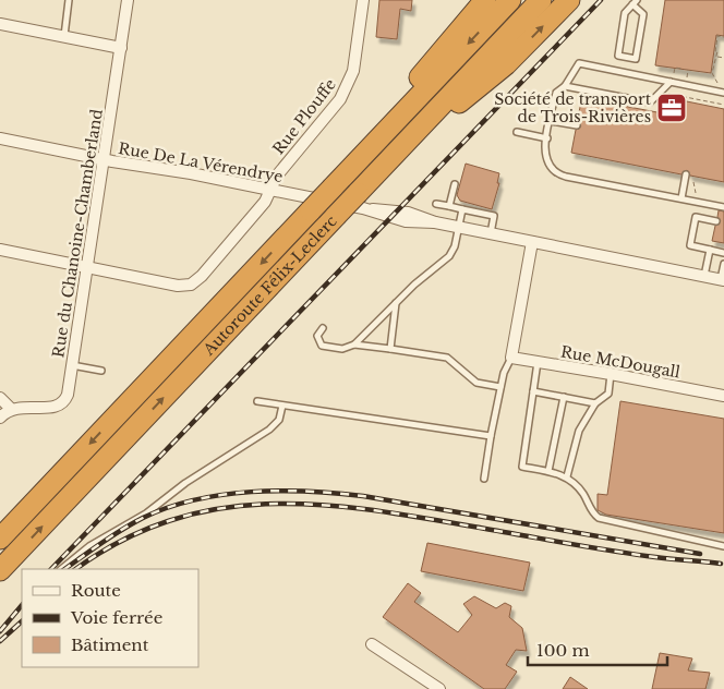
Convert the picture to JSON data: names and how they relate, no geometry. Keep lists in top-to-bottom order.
{
  "streets": {
    "highway": ["Autoroute Félix-Leclerc"],
    "street": [
      "Rue Plouffe",
      "Rue De La Vérendrye",
      "Rue du Chanoine-Chamberland",
      "Rue McDougall"
    ]
  },
  "crossings": [
    ["Rue Plouffe", "Rue De La Vérendrye"],
    ["Rue Plouffe", "Rue du Chanoine-Chamberland"],
    ["Rue De La Vérendrye", "Rue du Chanoine-Chamberland"],
    ["Rue De La Vérendrye", "Autoroute Félix-Leclerc"]
  ],
  "places": {
    "office": ["Société de transport de Trois-Rivières"]
  },
  "legend": ["Route", "Voie ferrée", "Bâtiment"],
  "scale_bar": "100 m"
}
